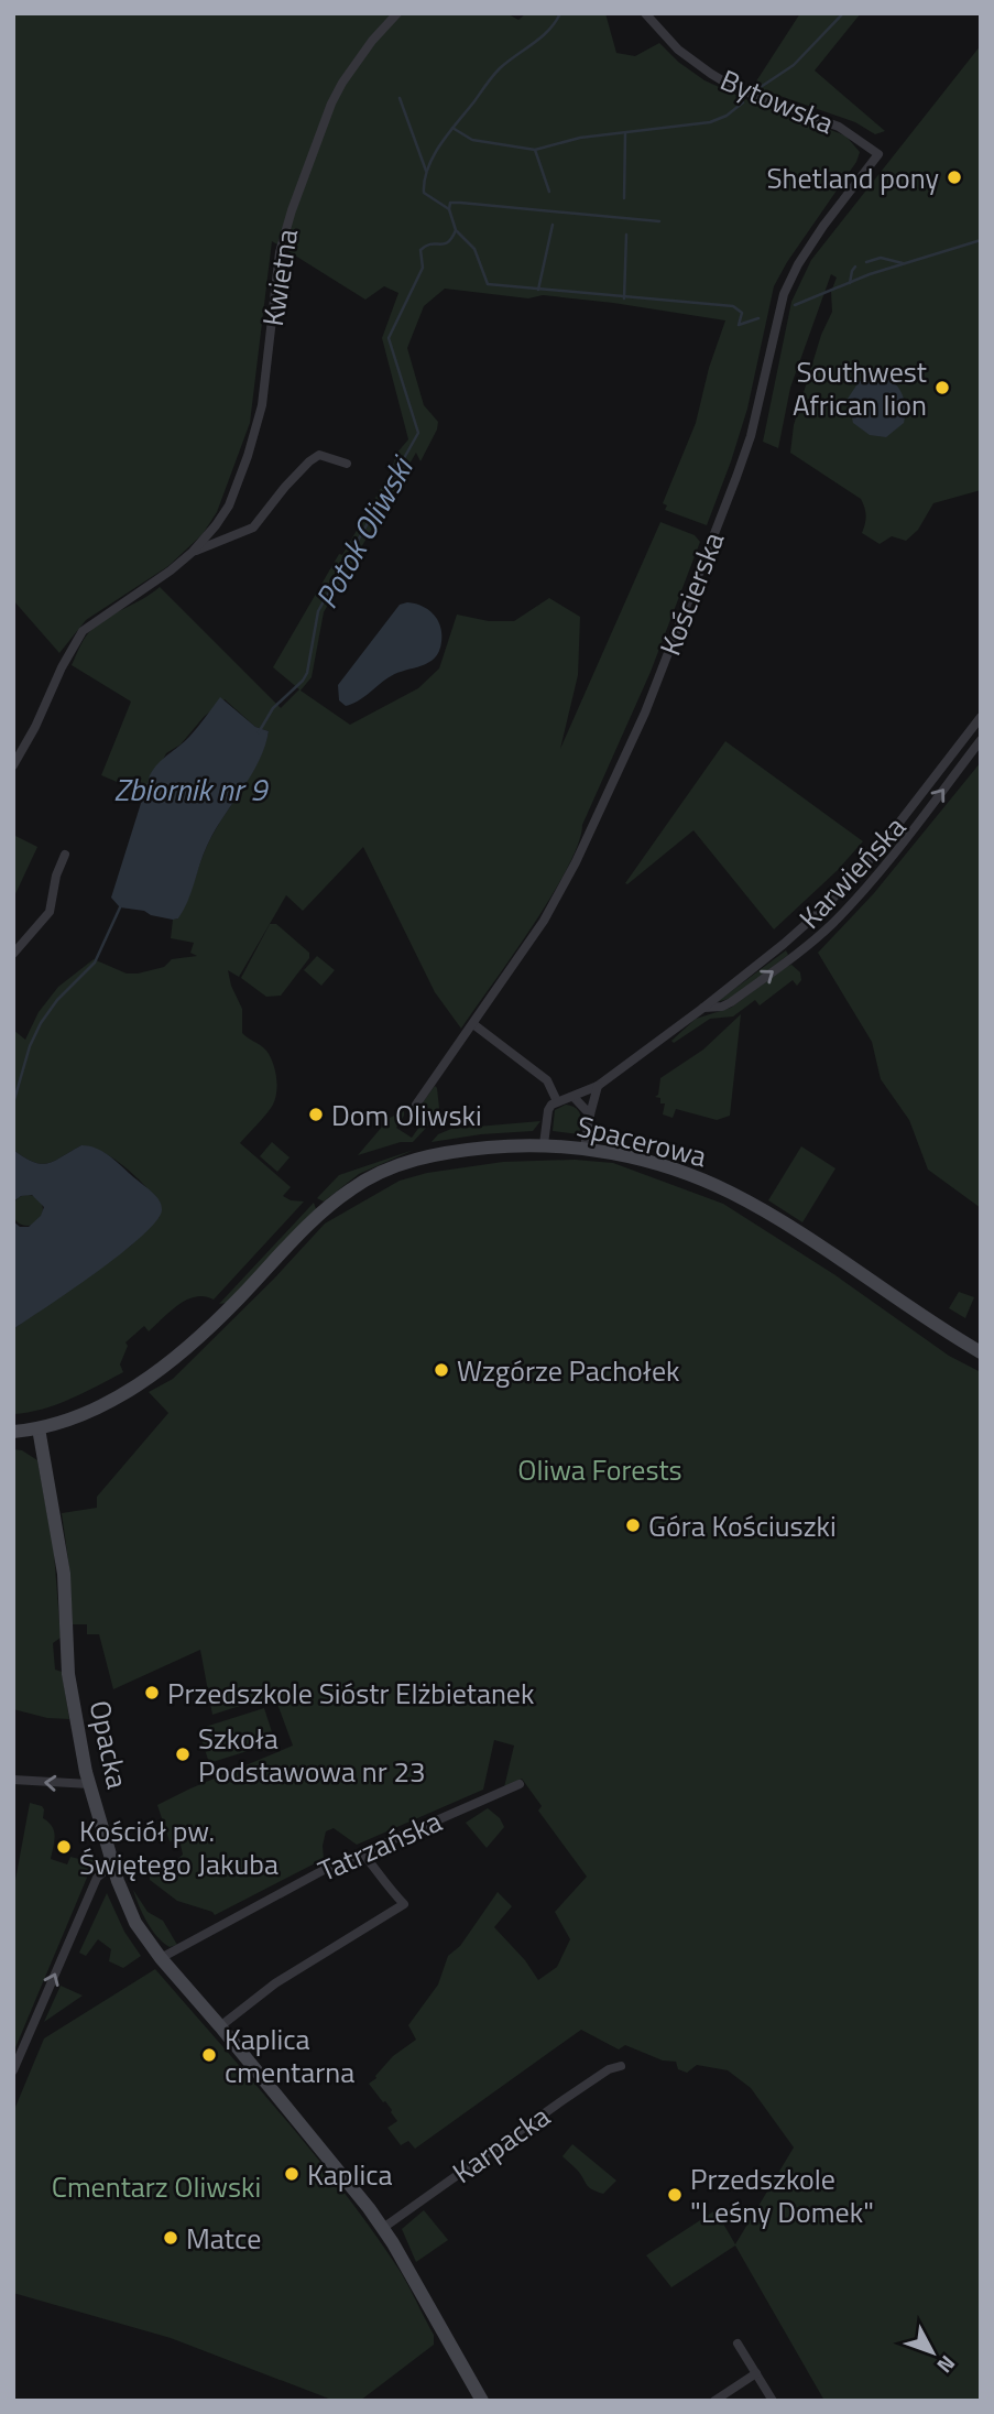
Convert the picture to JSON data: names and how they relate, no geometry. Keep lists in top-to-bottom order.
{
  "streets": {
    "street": [
      "Bytowska",
      "Kwietna",
      "Kościerska",
      "Karwieńska",
      "Spacerowa",
      "Opacka",
      "Tatrzańska",
      "Karpacka"
    ]
  },
  "crossings": [
    ["Bytowska", "Kościerska"],
    ["Spacerowa", "Opacka"],
    ["Opacka", "Tatrzańska"],
    ["Opacka", "Karpacka"]
  ],
  "water": ["Potok Oliwski", "Zbiornik nr 9"],
  "parks": ["Oliwa Forests", "Cmentarz Oliwski"],
  "places": [
    "Shetland pony",
    "Southwest African lion",
    "Dom Oliwski",
    "Wzgórze Pachołek",
    "Góra Kościuszki",
    "Przedszkole Sióstr Elżbietanek",
    "Szkoła Podstawowa nr 23",
    "Kościół pw. Świętego Jakuba",
    "Kaplica cmentarna",
    "Kaplica",
    "Przedszkole \"Leśny Domek\"",
    "Matce"
  ],
  "north": "bottom right"
}
